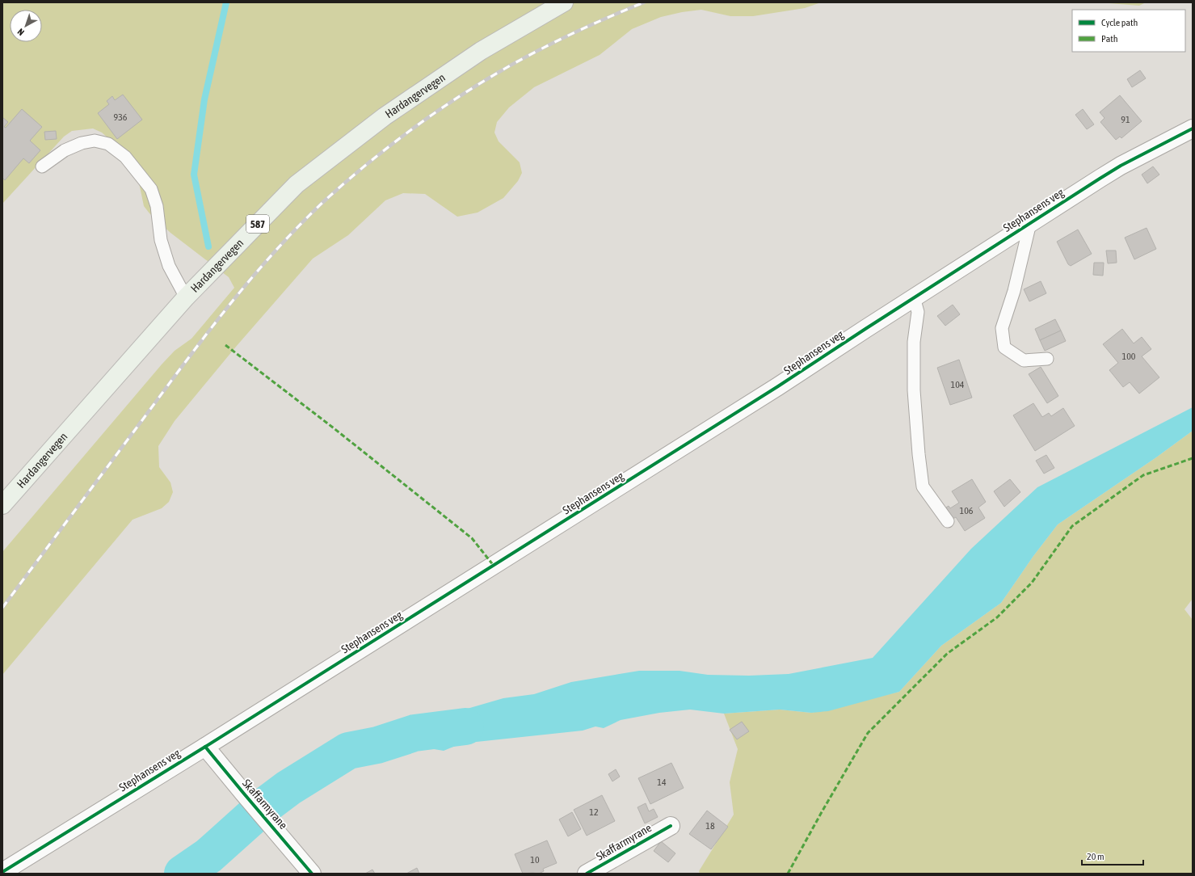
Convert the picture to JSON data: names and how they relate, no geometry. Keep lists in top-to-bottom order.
{
  "streets": {
    "main road": ["Hardangervegen", "587"],
    "street": ["Stephansens veg", "Skaffarmyrane"]
  },
  "crossings": [
    ["Stephansens veg", "Skaffarmyrane"]
  ],
  "house_numbers": [
    "936",
    "91",
    "100",
    "104",
    "106",
    "14",
    "12",
    "18",
    "10"
  ],
  "legend": ["Cycle path", "Path"],
  "scale_bar": "20 m",
  "north": "bottom left"
}
